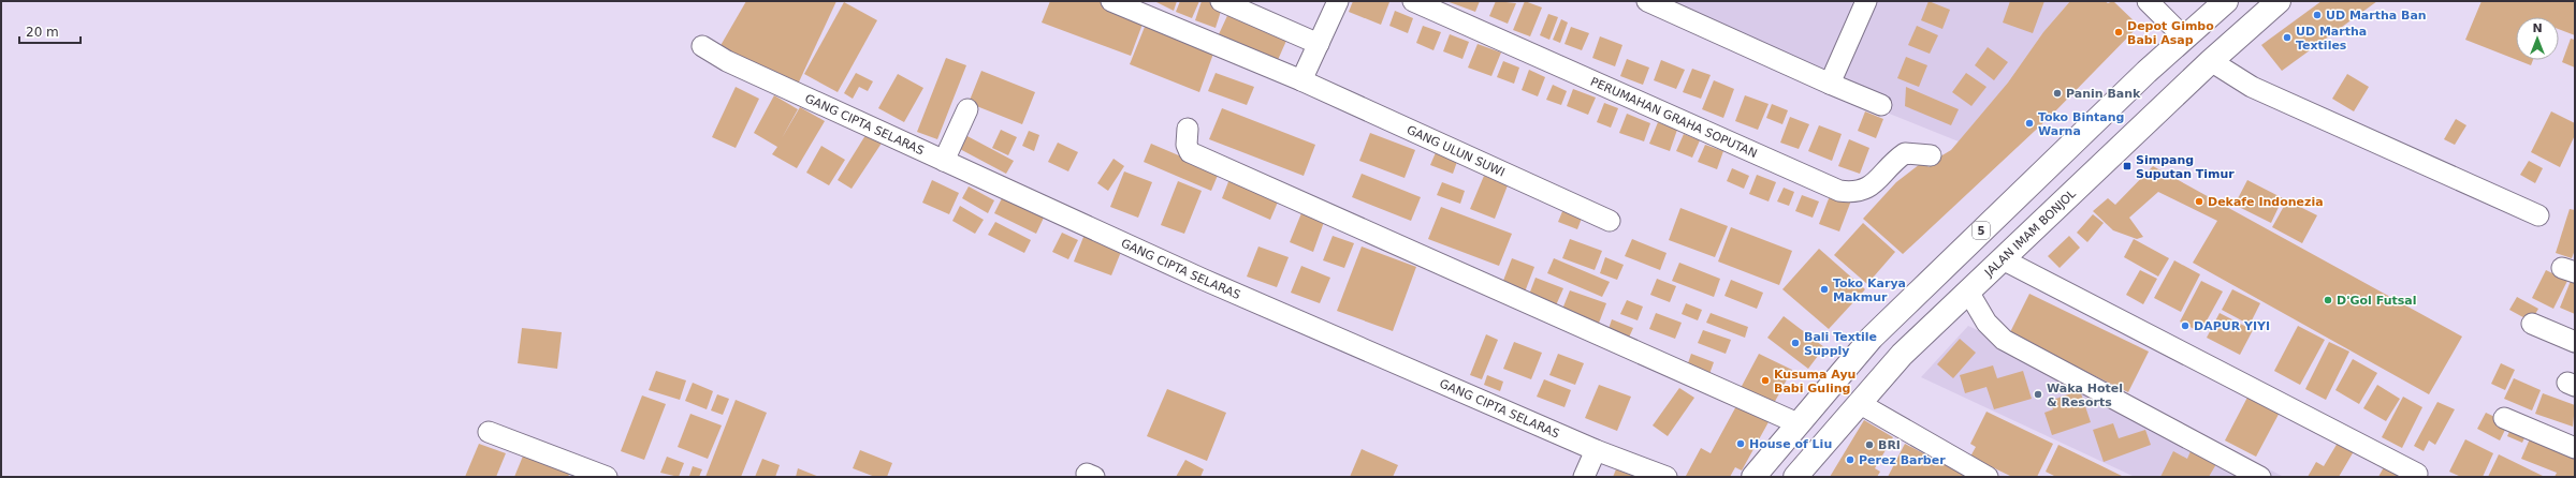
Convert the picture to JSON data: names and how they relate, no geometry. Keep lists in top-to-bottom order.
{
  "streets": {
    "highway": ["5", "JALAN IMAM BONJOL"],
    "street": ["PERUMAHAN GRAHA SOPUTAN", "GANG CIPTA SELARAS", "GANG ULUN SUWI"]
  },
  "places": {
    "other": [
      "UD Martha Ban",
      "Depot Gimbo Babi Asap",
      "UD Martha Textiles",
      "Panin Bank",
      "Toko Bintang Warna",
      "Dekafe Indonezia",
      "Toko Karya Makmur",
      "D'Gol Futsal",
      "DAPUR YIYI",
      "Bali Textile Supply",
      "Kusuma Ayu Babi Guling",
      "Waka Hotel & Resorts",
      "House of Liu",
      "BRI",
      "Perez Barber"
    ],
    "transit": ["Simpang Suputan Timur"]
  },
  "scale_bar": "20 m",
  "north": "top"
}
